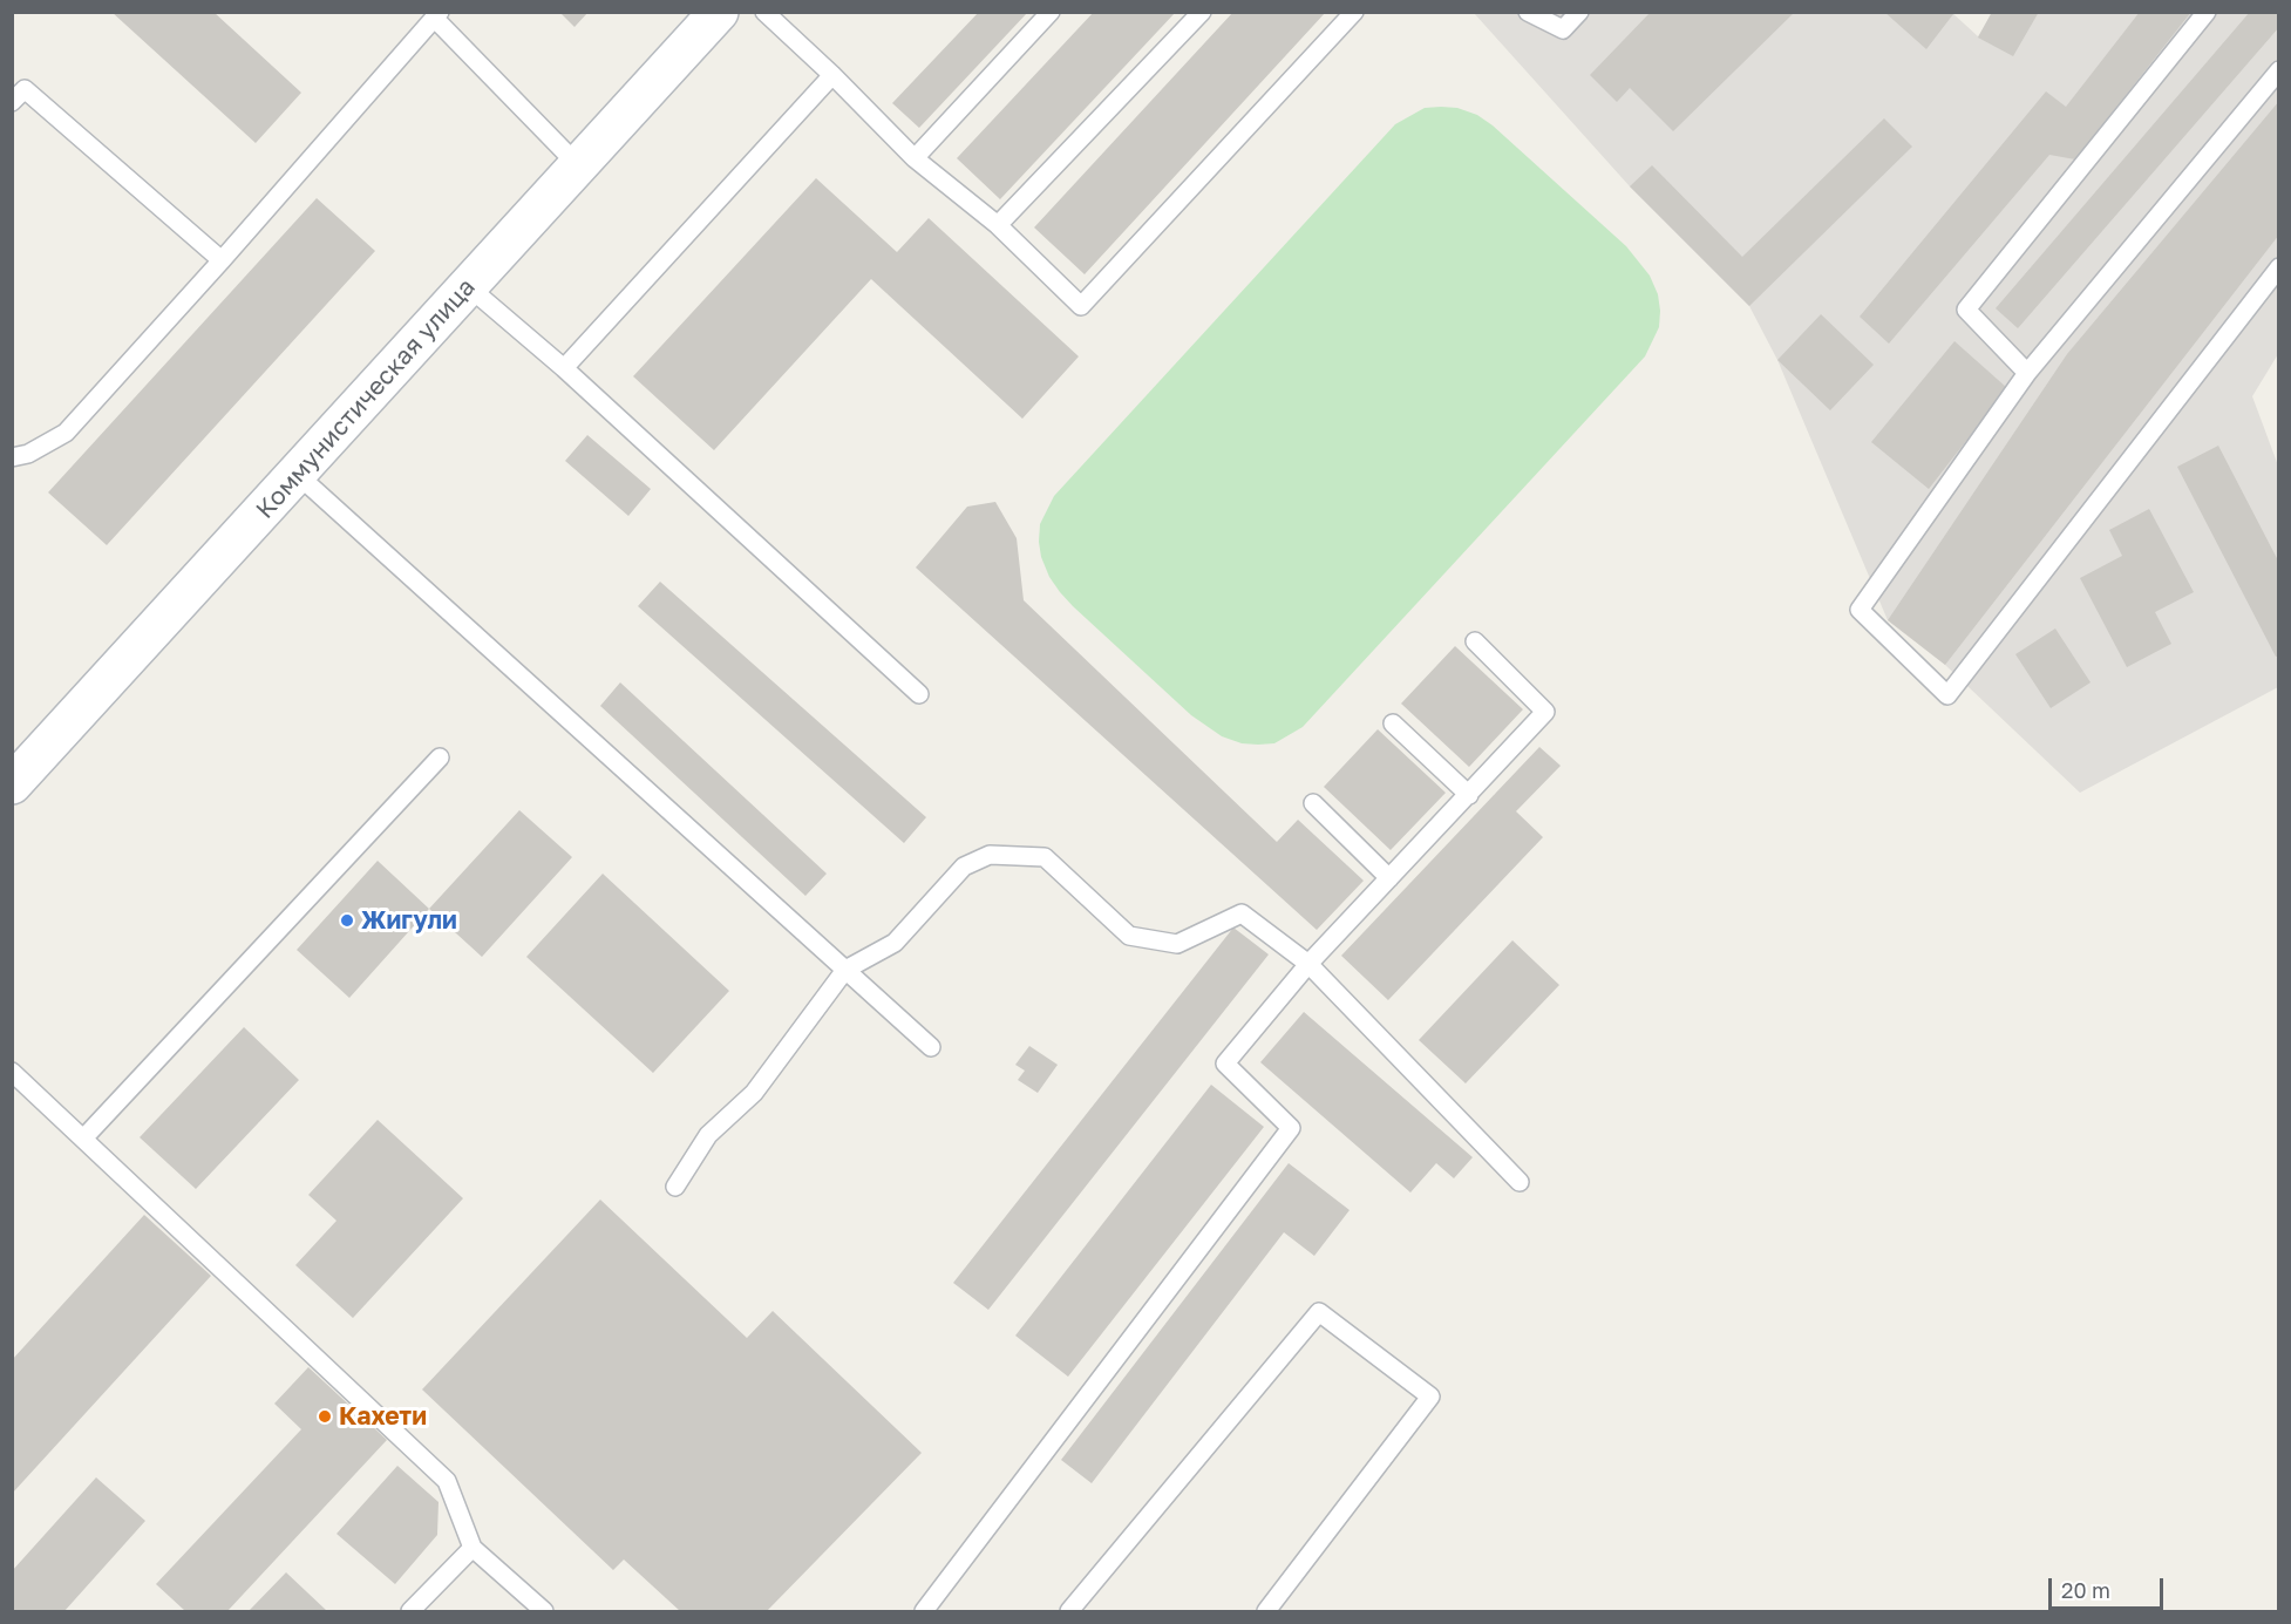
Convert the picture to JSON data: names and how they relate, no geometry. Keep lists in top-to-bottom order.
{
  "streets": {
    "street": ["Коммунистическая улица"]
  },
  "places": ["Жигули", "Кахети"],
  "scale_bar": "20 m"
}
